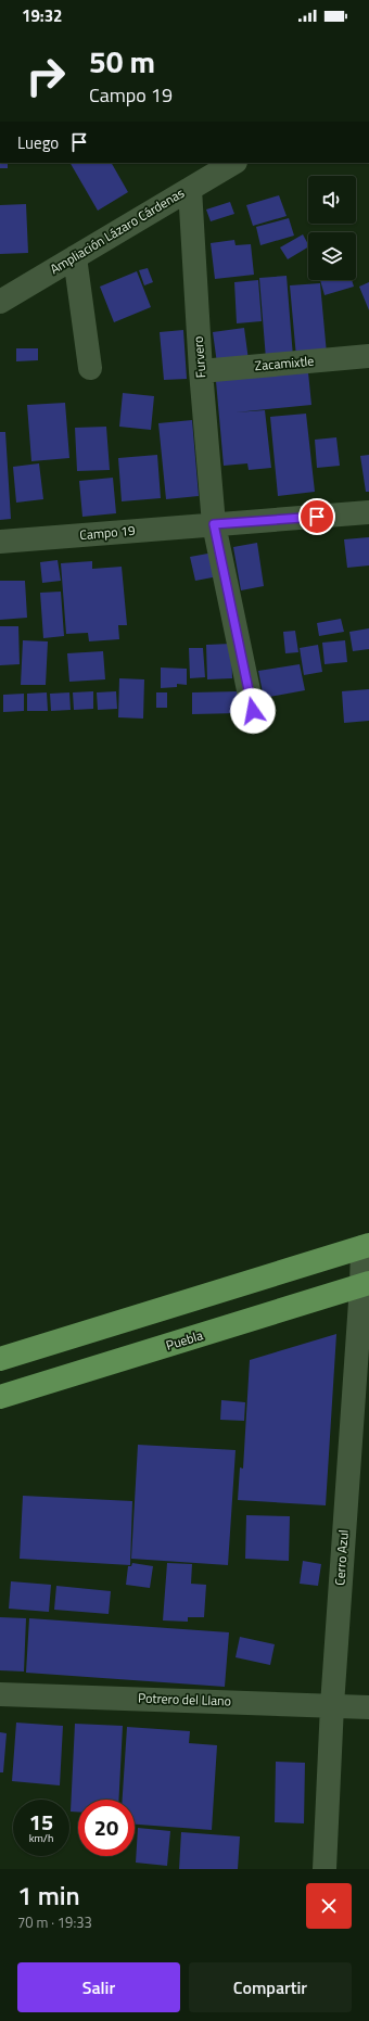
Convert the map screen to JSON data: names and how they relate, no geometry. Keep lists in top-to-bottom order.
{
  "streets": {
    "main road": ["Puebla"],
    "street": [
      "Ampliación Lázaro Cárdenas",
      "Furvero",
      "Zacamixtle",
      "Campo 19",
      "Cerro Azul",
      "Potrero del Llano"
    ]
  },
  "crossings": [
    ["Ampliación Lázaro Cárdenas", "Furvero"],
    ["Furvero", "Zacamixtle"],
    ["Furvero", "Campo 19"],
    ["Puebla", "Cerro Azul"],
    ["Cerro Azul", "Potrero del Llano"]
  ],
  "page": {
    "status": "19:32",
    "turn": ["50 m", "Campo 19"],
    "then": "Luego",
    "speed": "15 km/h",
    "limit": "20",
    "heading": ["1 min", "70 m · 19:33"],
    "buttons": ["Salir", "Compartir"]
  }
}
